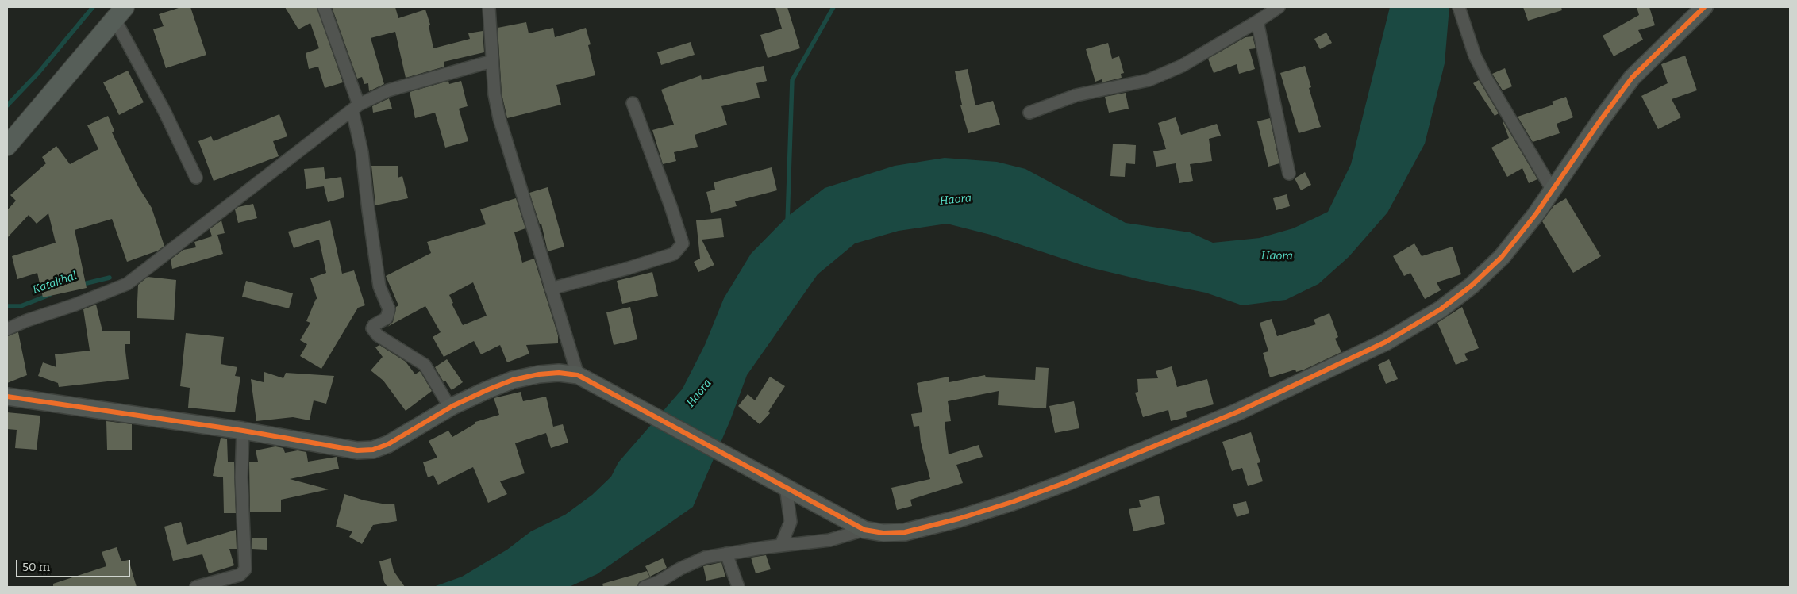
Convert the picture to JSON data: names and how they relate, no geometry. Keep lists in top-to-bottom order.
{
  "water": ["Haora", "Katakhal"],
  "scale_bar": "50 m"
}
